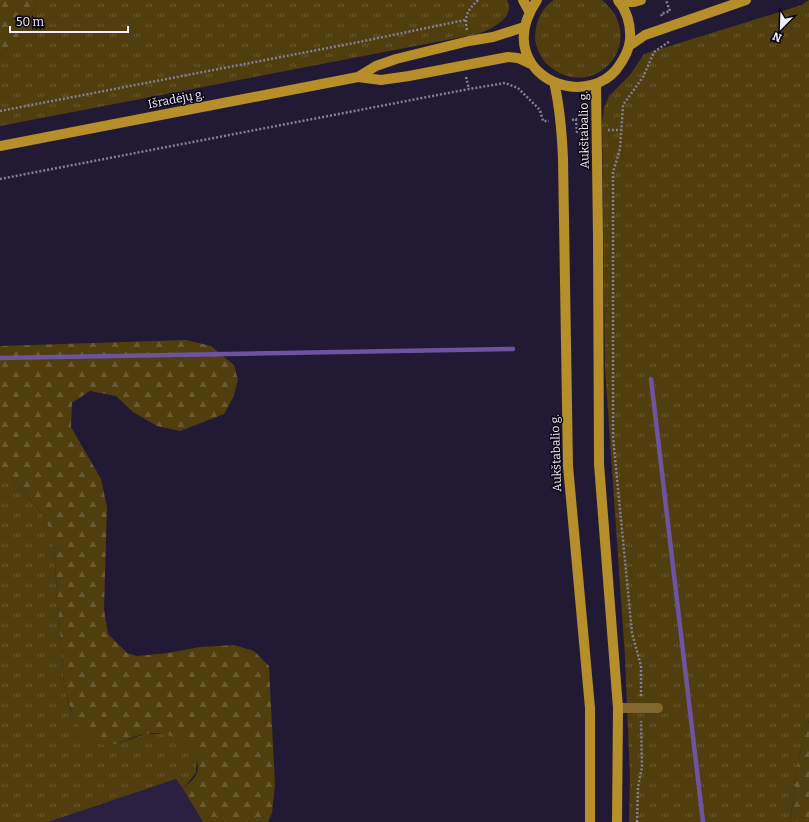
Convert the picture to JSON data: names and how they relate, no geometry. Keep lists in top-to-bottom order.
{
  "streets": {
    "main road": ["Išradėjų g.", "Aukštabalio g."]
  },
  "scale_bar": "50 m",
  "north": "bottom left"
}
